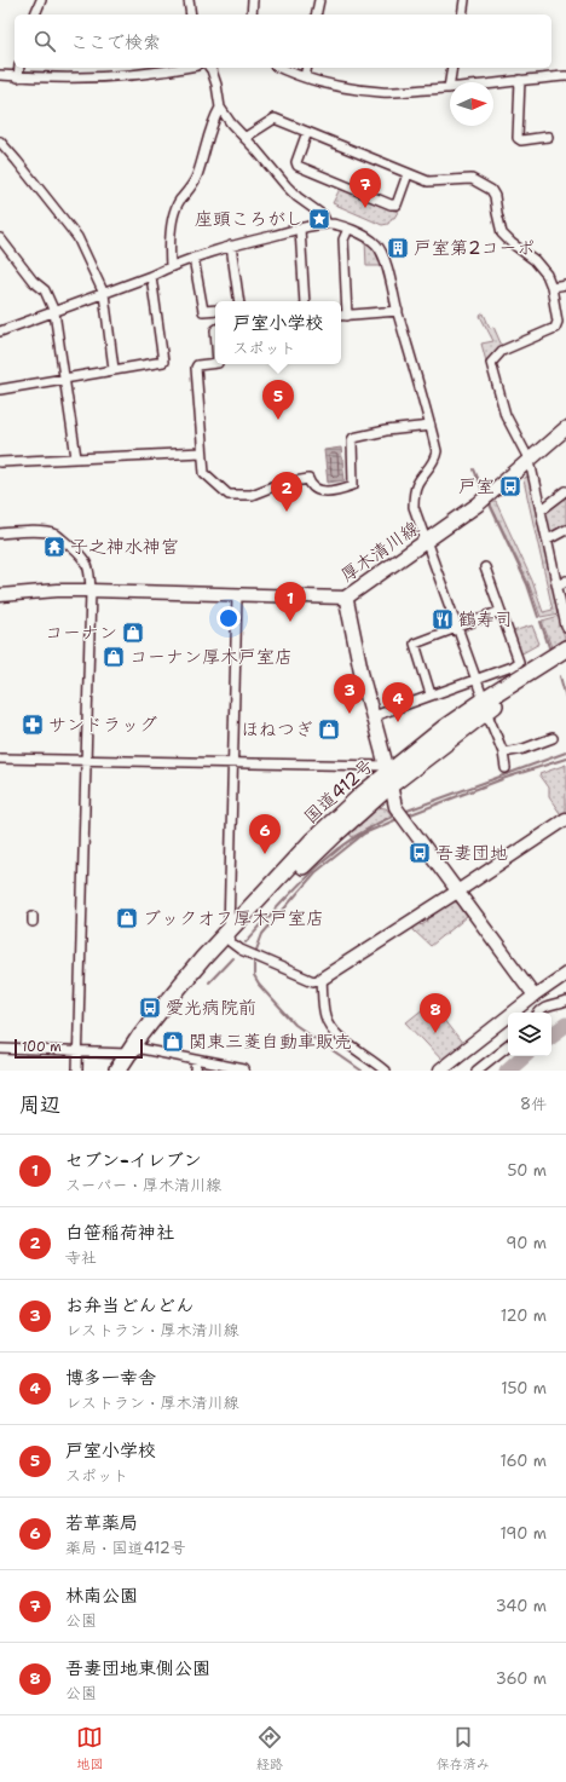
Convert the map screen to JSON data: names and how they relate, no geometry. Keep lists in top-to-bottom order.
{
  "streets": {
    "highway": ["国道412号"],
    "main road": ["厚木清川線"]
  },
  "crossings": [
    ["厚木清川線", "国道412号"]
  ],
  "places": {
    "place": ["座頭ころがし"],
    "building": ["戸室第2コーポ"],
    "bus stop": ["戸室", "吾妻団地", "愛光病院前"],
    "temple": ["子之神水神宮"],
    "restaurant": ["鶴寿司"],
    "shop": [
      "コーナン",
      "コーナン厚木戸室店",
      "ほねつぎ",
      "ブックオフ厚木戸室店",
      "関東三菱自動車販売"
    ],
    "pharmacy": ["サンドラッグ"]
  },
  "scale_bar": "100 m",
  "north": "right",
  "page": {
    "search": "ここで検索",
    "pins": [
      "7",
      "5",
      "2",
      "1",
      "3",
      "4",
      "6",
      "8"
    ],
    "popup": ["戸室小学校", "スポット"],
    "scale": "100 m",
    "heading": ["周辺", "8件"],
    "list": [
      {
        "mark": "1",
        "name": "セブン-イレブン",
        "note": "スーパー · 厚木清川線",
        "value": "50 m"
      },
      {
        "mark": "2",
        "name": "白笹稲荷神社",
        "note": "寺社",
        "value": "90 m"
      },
      {
        "mark": "3",
        "name": "お弁当どんどん",
        "note": "レストラン · 厚木清川線",
        "value": "120 m"
      },
      {
        "mark": "4",
        "name": "博多一幸舎",
        "note": "レストラン · 厚木清川線",
        "value": "150 m"
      },
      {
        "mark": "5",
        "name": "戸室小学校",
        "note": "スポット",
        "value": "160 m"
      },
      {
        "mark": "6",
        "name": "若草薬局",
        "note": "薬局 · 国道412号",
        "value": "190 m"
      },
      {
        "mark": "7",
        "name": "林南公園",
        "note": "公園",
        "value": "340 m"
      },
      {
        "mark": "8",
        "name": "吾妻団地東側公園",
        "note": "公園",
        "value": "360 m"
      }
    ],
    "nav": ["地図", "経路", "保存済み"]
  }
}
